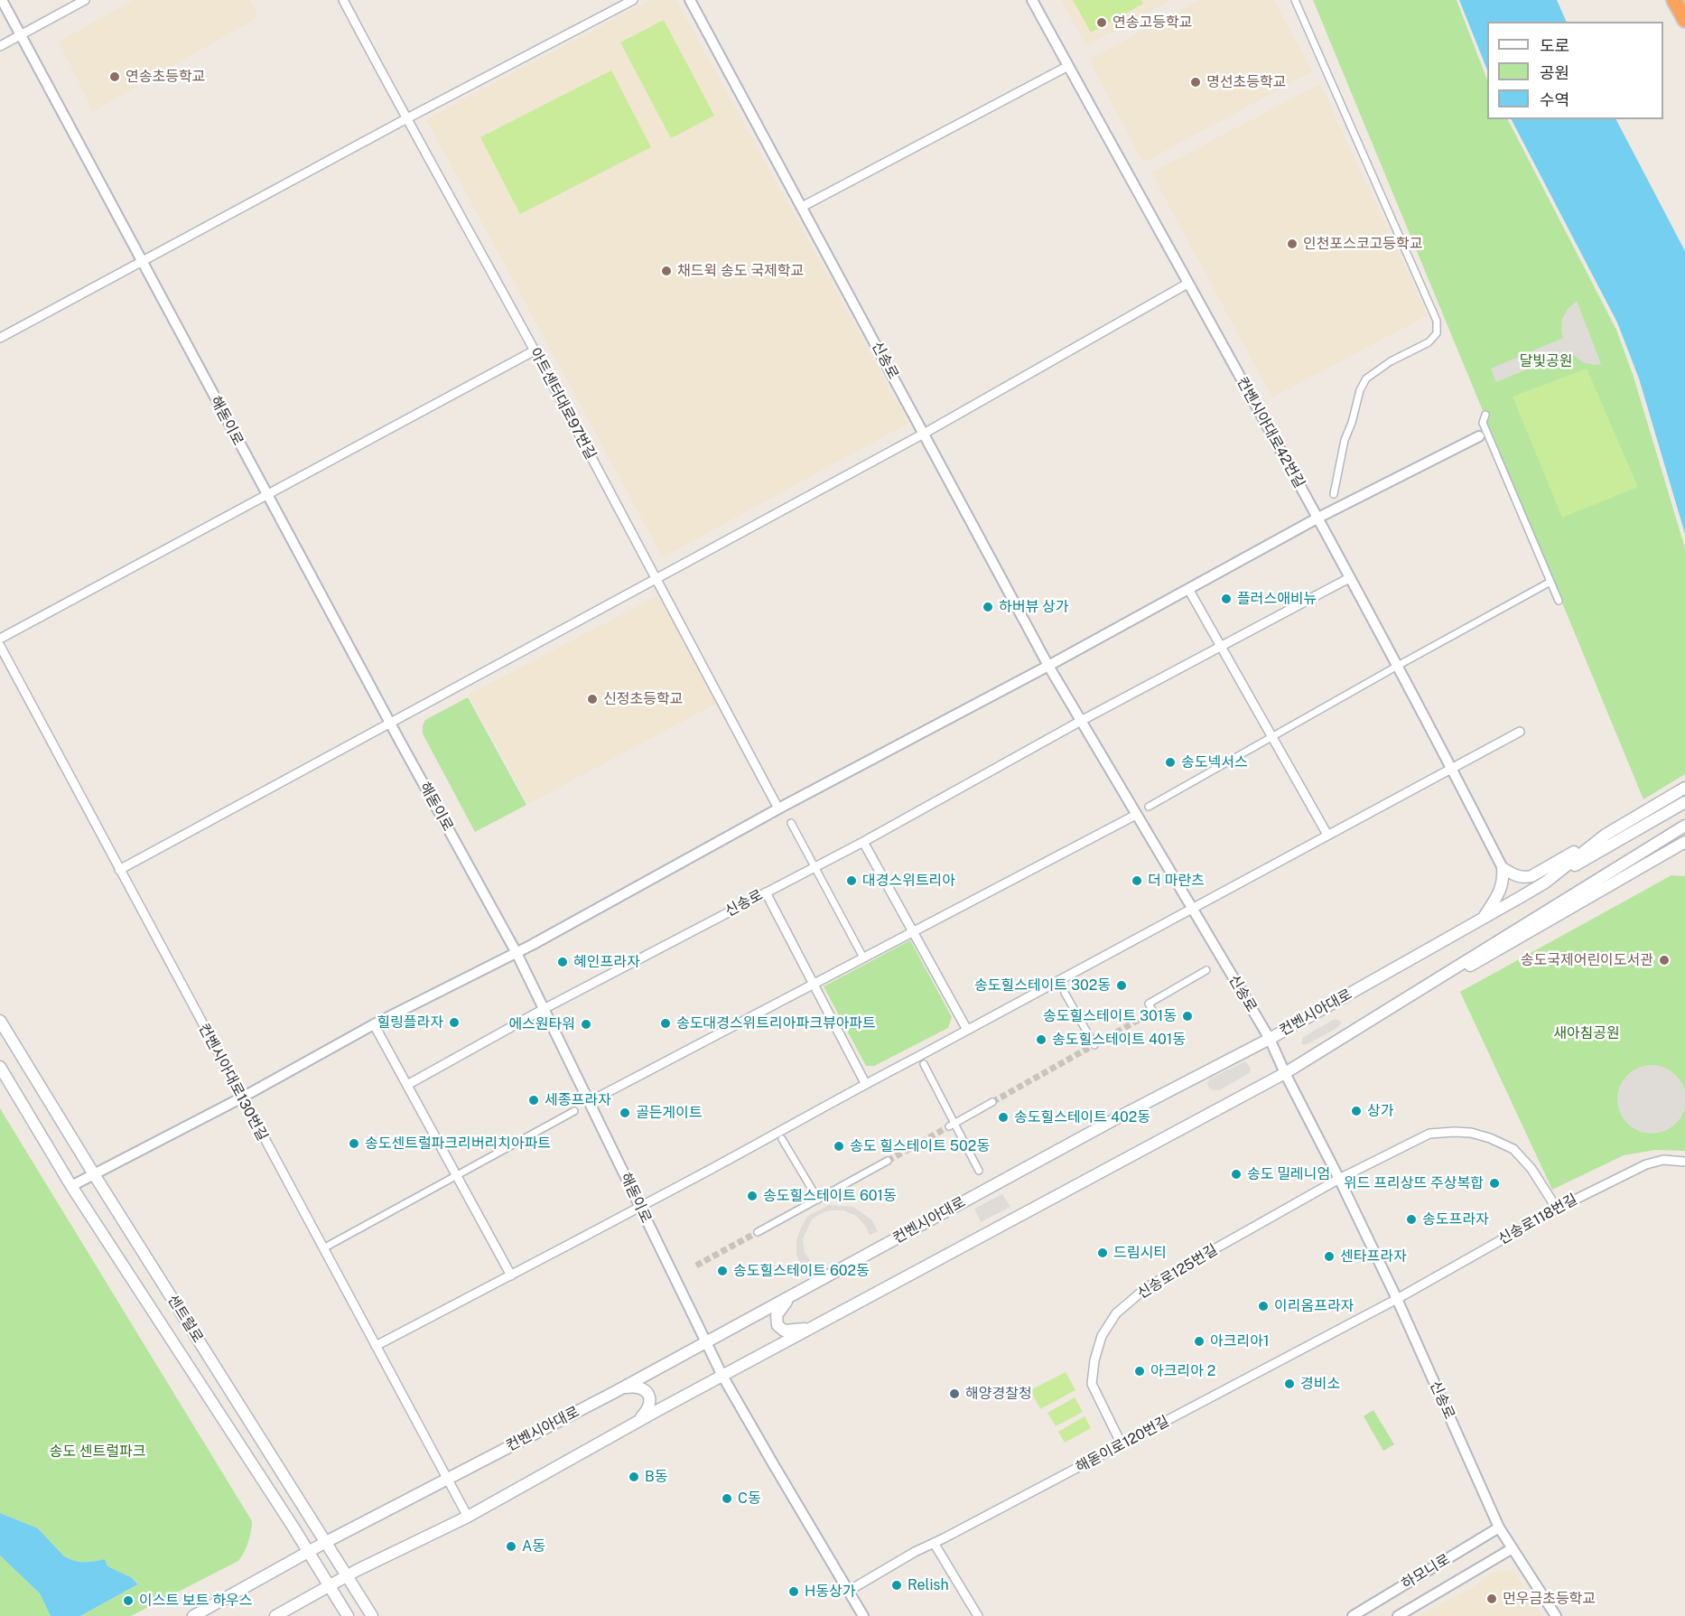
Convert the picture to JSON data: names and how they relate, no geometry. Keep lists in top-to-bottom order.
{
  "streets": {
    "main road": ["컨벤시아대로", "센트럴로"],
    "street": [
      "신송로",
      "아트센터대로97번길",
      "해돋이로",
      "컨벤시아대로42번길",
      "컨벤시아대로130번길",
      "신송로118번길",
      "신송로125번길",
      "해돋이로120번길",
      "하모니로"
    ]
  },
  "crossings": [
    ["신송로", "해돋이로"],
    ["신송로", "컨벤시아대로"],
    ["신송로", "신송로118번길"],
    ["신송로", "신송로125번길"],
    ["신송로", "해돋이로120번길"],
    ["신송로", "하모니로"],
    ["해돋이로", "컨벤시아대로"],
    ["해돋이로", "해돋이로120번길"],
    ["컨벤시아대로", "컨벤시아대로130번길"],
    ["컨벤시아대로", "센트럴로"],
    ["신송로118번길", "해돋이로120번길"],
    ["신송로125번길", "해돋이로120번길"]
  ],
  "parks": ["달빛공원", "새아침공원", "송도 센트럴파크"],
  "places": [
    "연송고등학교",
    "연송초등학교",
    "명선초등학교",
    "인천포스코고등학교",
    "채드윅 송도 국제학교",
    "플러스애비뉴",
    "하버뷰 상가",
    "신정초등학교",
    "송도넥서스",
    "대경스위트리아",
    "더 마란츠",
    "송도국제어린이도서관",
    "혜인프라자",
    "송도힐스테이트 302동",
    "송도힐스테이트 301동",
    "힐링플라자",
    "송도대경스위트리아파크뷰아파트",
    "에스원타워",
    "송도힐스테이트 401동",
    "세종프라자",
    "상가",
    "골든게이트",
    "송도힐스테이트 402동",
    "송도센트럴파크리버리치아파트",
    "송도 힐스테이트 502동",
    "송도 밀레니엄",
    "위드 프리상뜨 주상복합",
    "송도힐스테이트 601동",
    "송도프라자",
    "드림시티",
    "센타프라자",
    "송도힐스테이트 602동",
    "이리옴프라자",
    "아크리아1",
    "아크리아 2",
    "경비소",
    "해양경찰청",
    "B동",
    "C동",
    "A동",
    "Relish",
    "H동상가",
    "먼우금초등학교",
    "이스트 보트 하우스"
  ],
  "legend": ["도로", "공원", "수역"]
}
